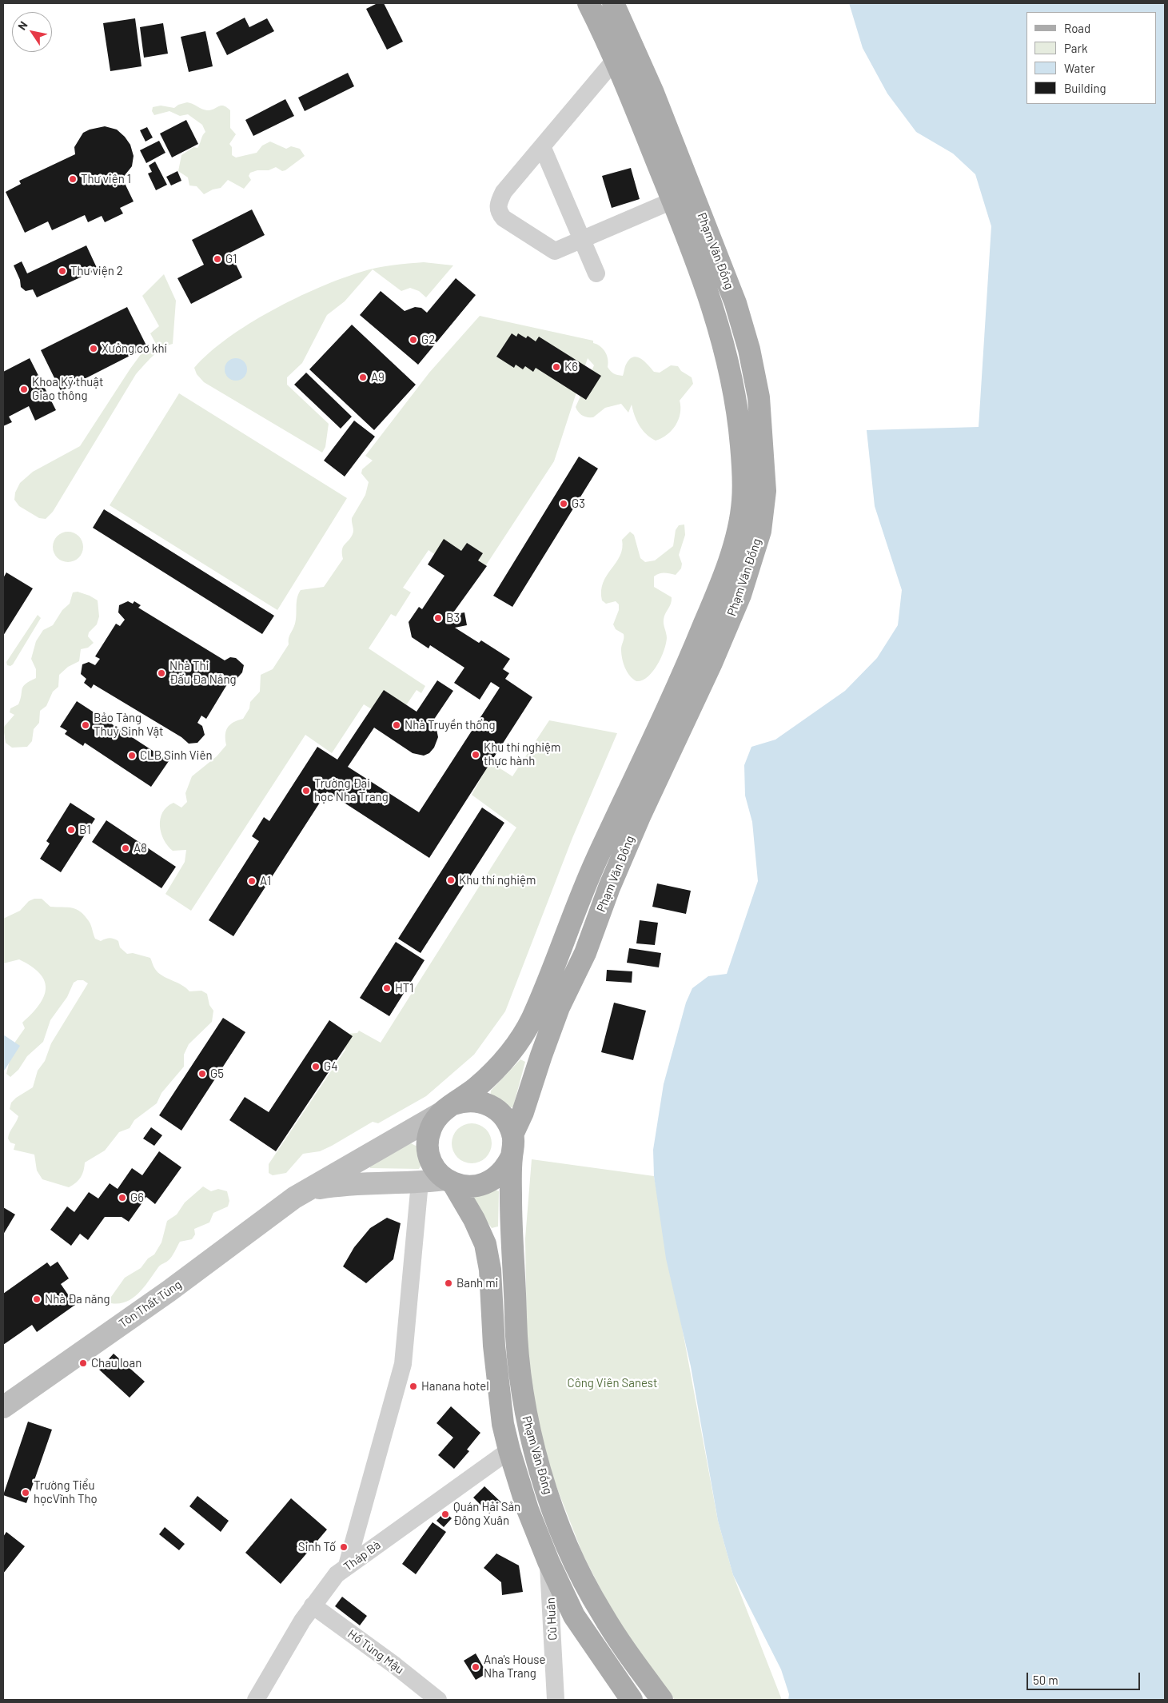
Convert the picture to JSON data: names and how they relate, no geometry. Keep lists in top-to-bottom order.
{
  "streets": {
    "main road": ["Phạm Văn Đồng", "Tôn Thất Tùng"],
    "street": ["Tháp Bà", "Cù Huân", "Hồ Tùng Mậu"]
  },
  "crossings": [
    ["Phạm Văn Đồng", "Tôn Thất Tùng"],
    ["Phạm Văn Đồng", "Tháp Bà"],
    ["Phạm Văn Đồng", "Cù Huân"],
    ["Tháp Bà", "Hồ Tùng Mậu"]
  ],
  "parks": ["Công Viên Sanest"],
  "places": [
    "Thư viện 1",
    "G1",
    "Thư viện 2",
    "G2",
    "Xưởng cơ khí",
    "K6",
    "A9",
    "Khoa Kỹ thuật Giao thông",
    "G3",
    "B3",
    "Nhà Thi Đấu Đa Năng",
    "Bảo Tàng Thuỷ Sinh Vật",
    "Nhà Truyền thống",
    "Khu thí nghiệm thực hành",
    "CLB Sinh Viên",
    "Trường Đại học Nha Trang",
    "B1",
    "A8",
    "Khu thí nghiệm",
    "A1",
    "HT1",
    "G4",
    "G5",
    "G6",
    "Banh mi",
    "Nhà Đa năng",
    "Chau loan",
    "Hanana hotel",
    "Trường Tiểu họcVĩnh Thọ",
    "Quán Hải Sản Đông Xuân",
    "Sinh Tố",
    "Ana's House Nha Trang"
  ],
  "legend": [
    "Road",
    "Park",
    "Water",
    "Building"
  ],
  "scale_bar": "50 m",
  "north": "top left"
}
